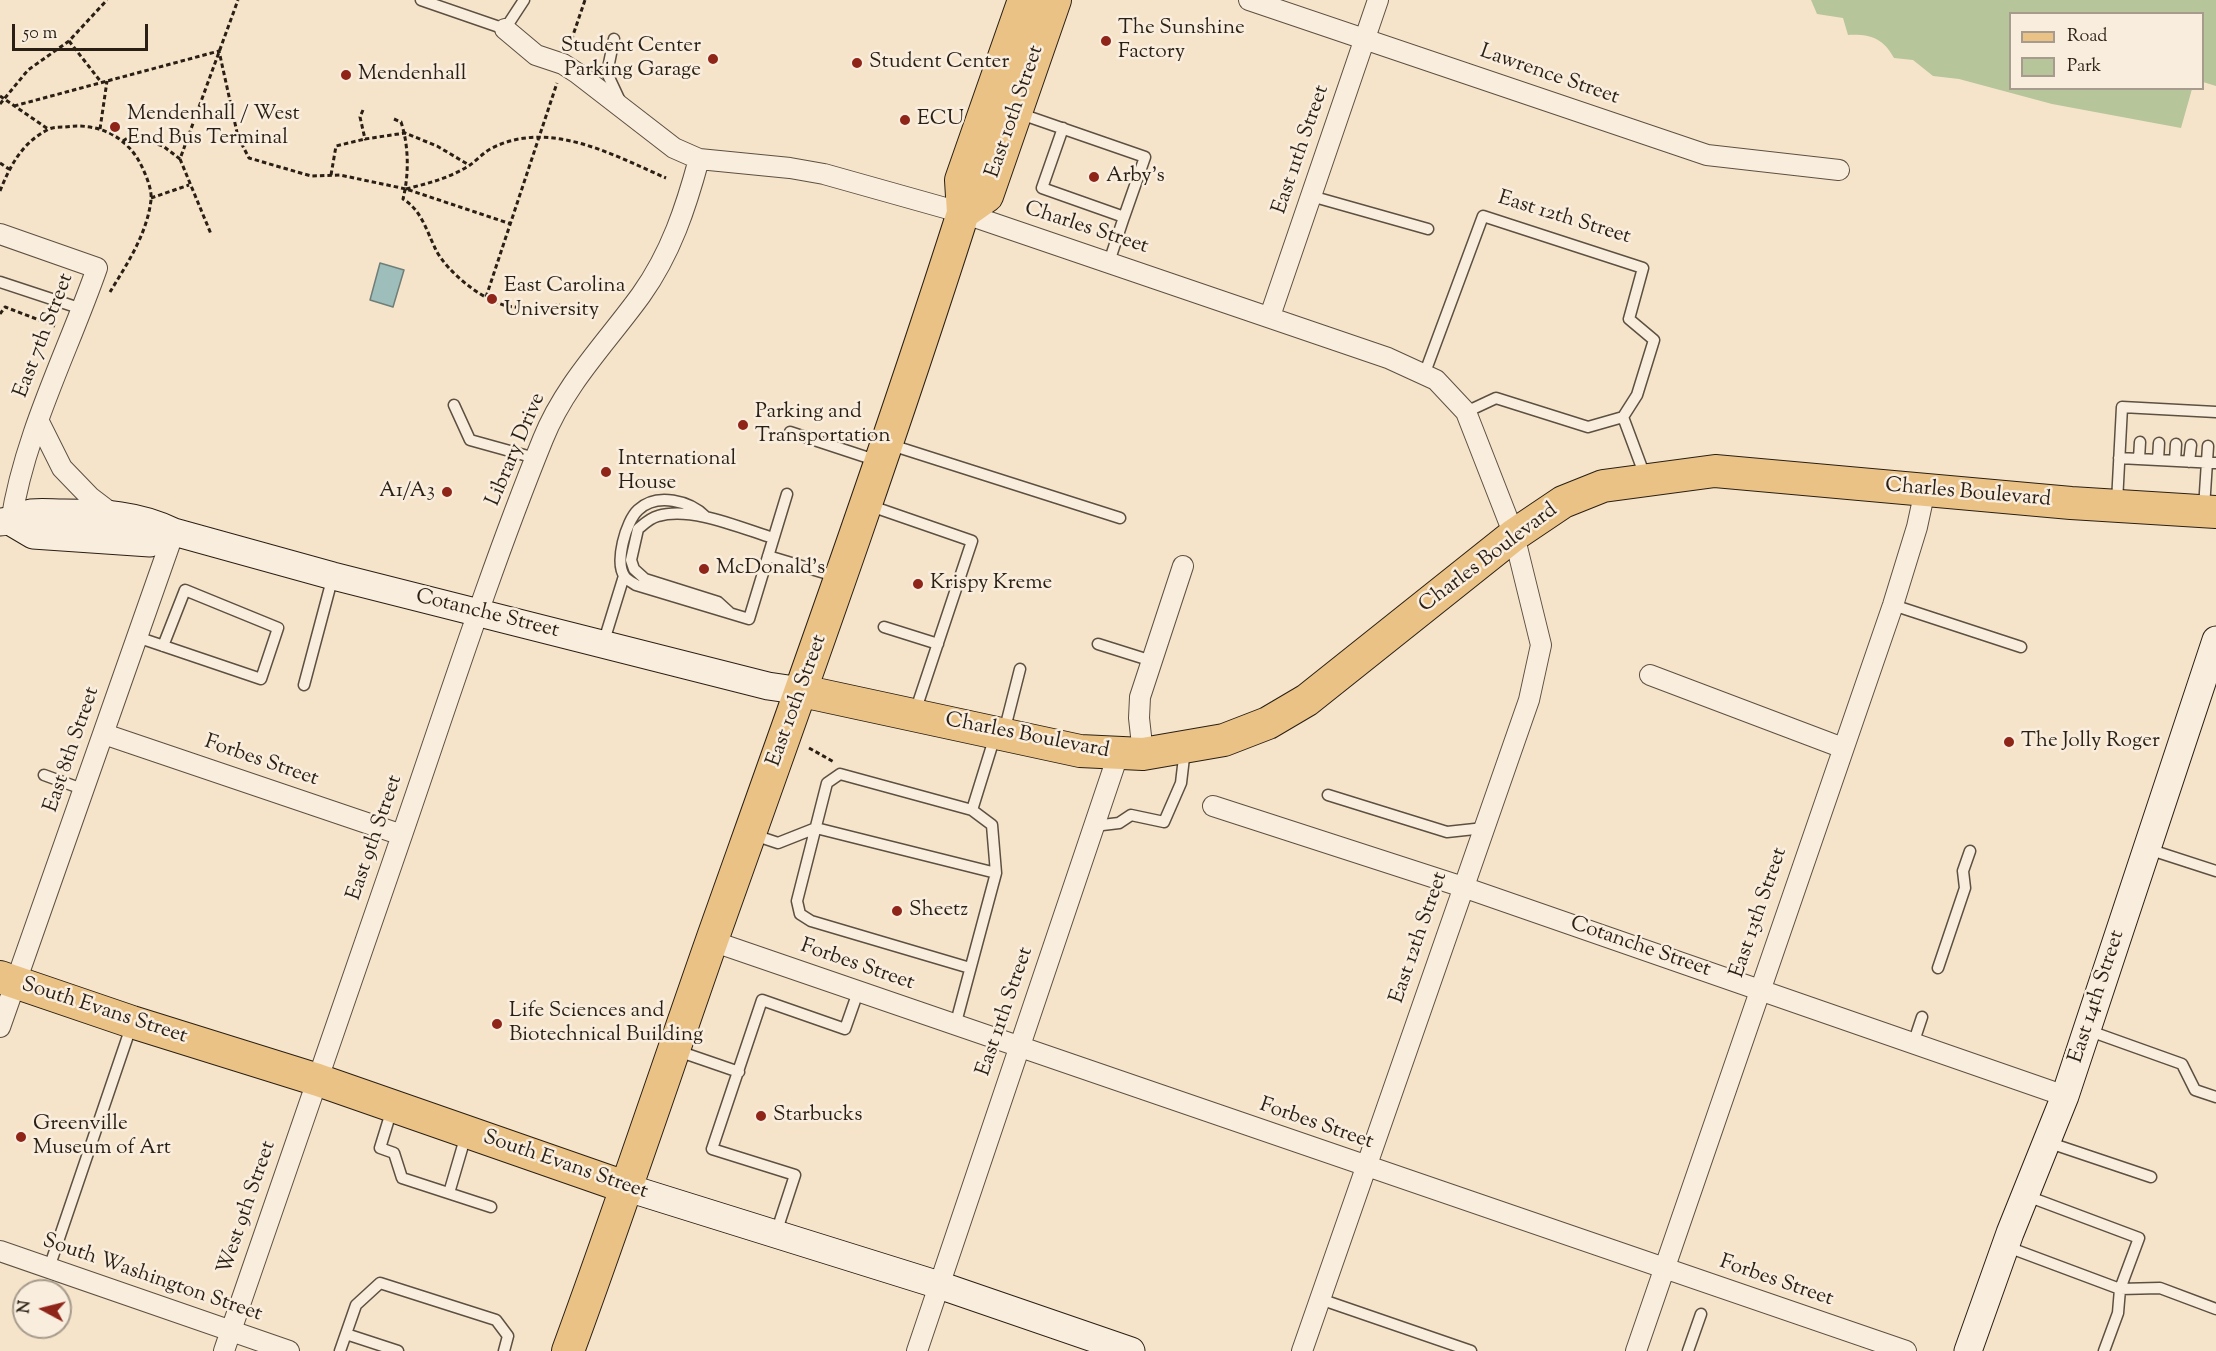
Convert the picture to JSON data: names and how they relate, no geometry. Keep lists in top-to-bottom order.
{
  "streets": {
    "main road": [
      "East 10th Street",
      "Charles Boulevard",
      "Cotanche Street",
      "East 14th Street",
      "South Evans Street"
    ],
    "street": [
      "Lawrence Street",
      "East 11th Street",
      "East 12th Street",
      "Charles Street",
      "East 7th Street",
      "Library Drive",
      "East 8th Street",
      "Forbes Street",
      "East 9th Street",
      "East 13th Street",
      "West 9th Street",
      "South Washington Street"
    ]
  },
  "crossings": [
    ["Lawrence Street", "East 11th Street"],
    ["East 10th Street", "Charles Street"],
    ["East 10th Street", "Charles Boulevard"],
    ["East 10th Street", "Cotanche Street"],
    ["East 10th Street", "Forbes Street"],
    ["East 10th Street", "South Evans Street"],
    ["East 11th Street", "Charles Street"],
    ["East 11th Street", "Charles Boulevard"],
    ["East 11th Street", "Forbes Street"],
    ["East 11th Street", "South Evans Street"],
    ["East 12th Street", "Charles Street"],
    ["East 12th Street", "Charles Boulevard"],
    ["East 12th Street", "Cotanche Street"],
    ["East 12th Street", "Forbes Street"],
    ["Charles Street", "Library Drive"],
    ["Charles Street", "Charles Boulevard"],
    ["East 7th Street", "Cotanche Street"],
    ["Library Drive", "Cotanche Street"],
    ["Library Drive", "East 9th Street"],
    ["Charles Boulevard", "Cotanche Street"],
    ["Charles Boulevard", "East 13th Street"],
    ["Cotanche Street", "East 8th Street"],
    ["Cotanche Street", "East 9th Street"],
    ["Cotanche Street", "East 13th Street"],
    ["Cotanche Street", "East 14th Street"],
    ["East 8th Street", "Forbes Street"],
    ["East 8th Street", "South Evans Street"],
    ["Forbes Street", "East 9th Street"],
    ["Forbes Street", "East 13th Street"],
    ["East 9th Street", "South Evans Street"],
    ["East 9th Street", "West 9th Street"],
    ["South Evans Street", "West 9th Street"],
    ["West 9th Street", "South Washington Street"]
  ],
  "places": [
    "The Sunshine Factory",
    "Student Center Parking Garage",
    "Student Center",
    "Mendenhall",
    "ECU",
    "Mendenhall / West End Bus Terminal",
    "Arby's",
    "East Carolina University",
    "Parking and Transportation",
    "International House",
    "A1/A3",
    "McDonald's",
    "Krispy Kreme",
    "The Jolly Roger",
    "Sheetz",
    "Life Sciences and Biotechnical Building",
    "Starbucks",
    "Greenville Museum of Art"
  ],
  "legend": ["Road", "Park"],
  "scale_bar": "50 m",
  "north": "left"
}
